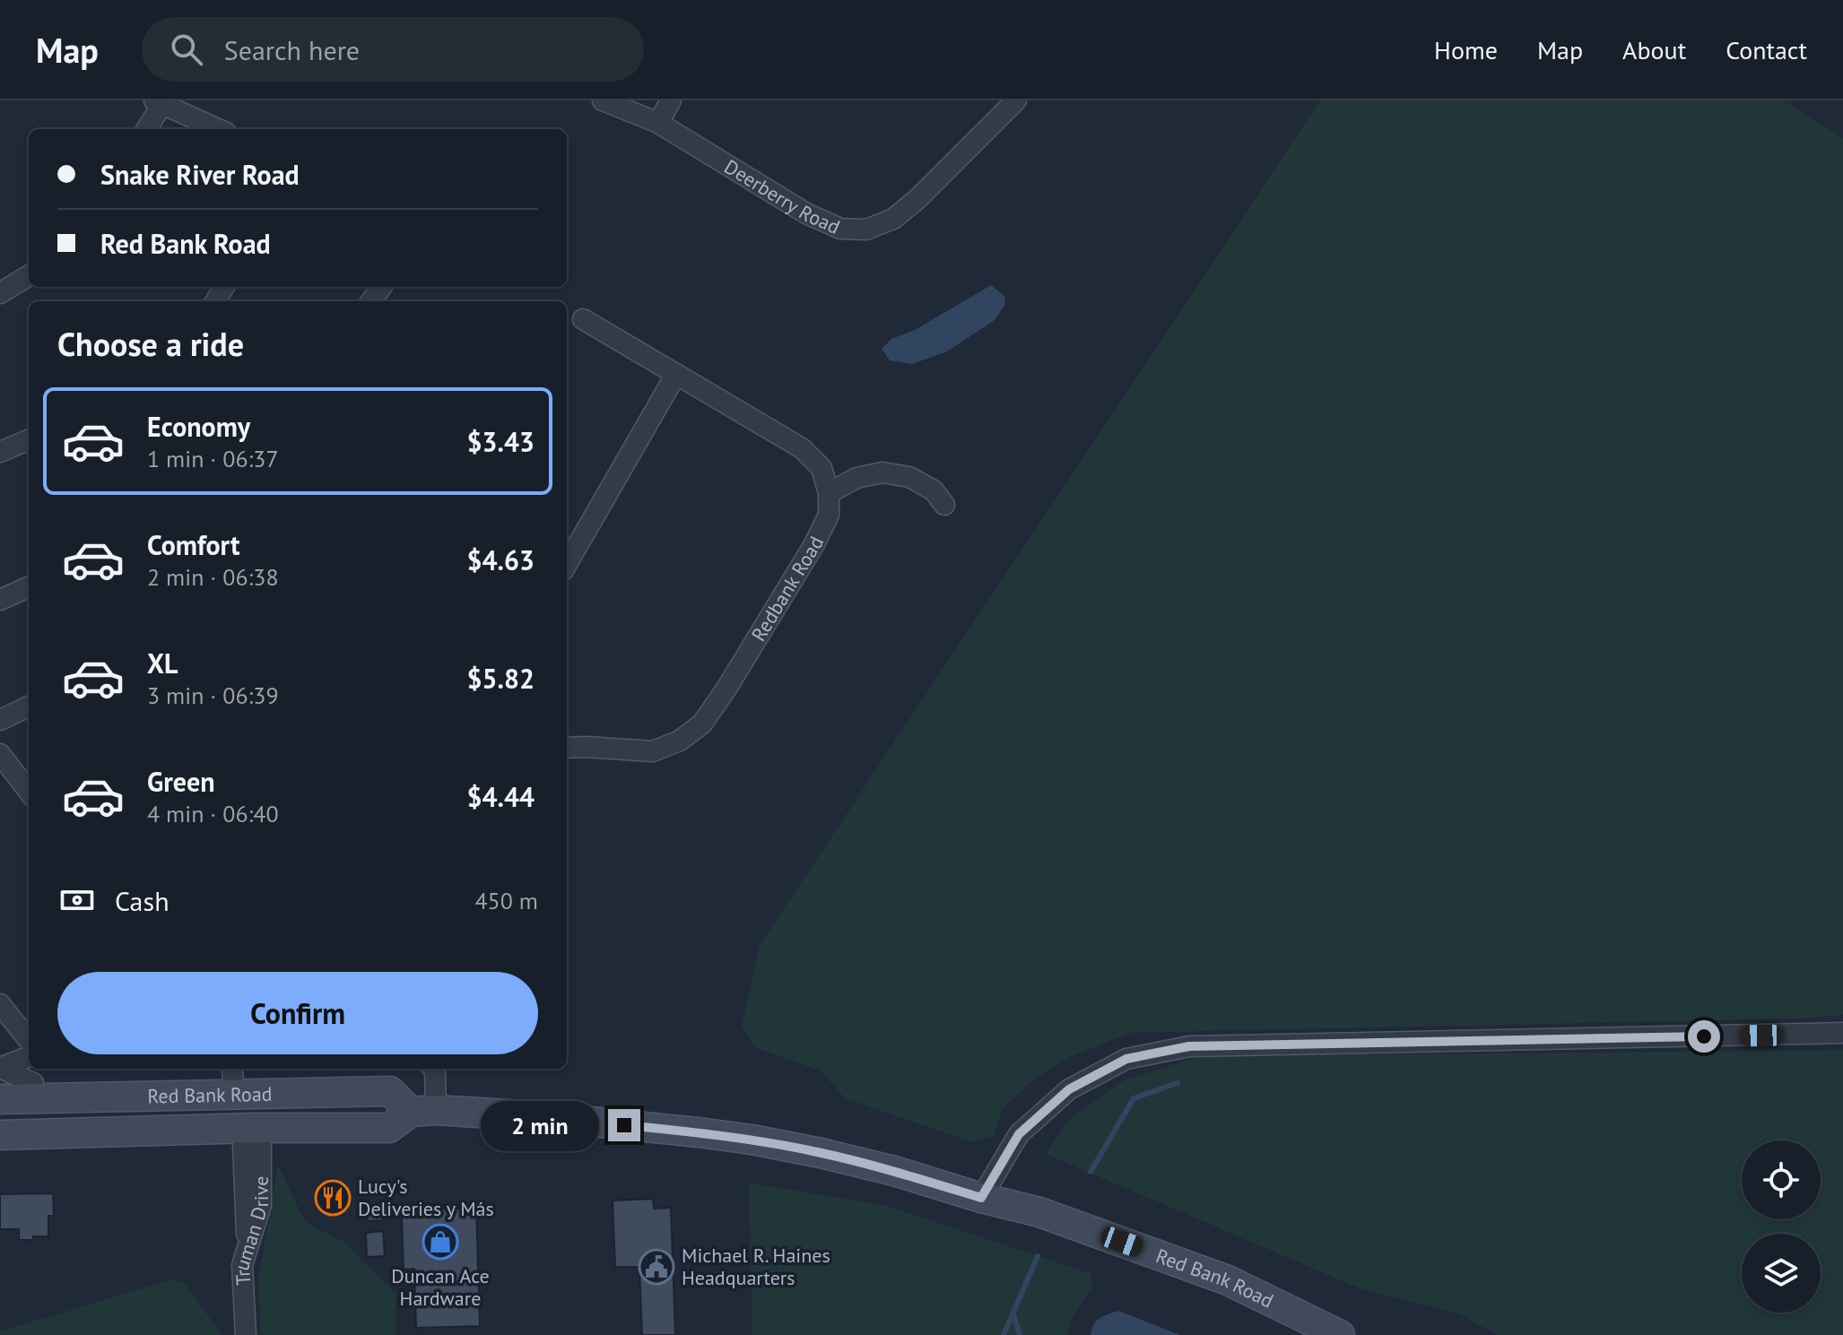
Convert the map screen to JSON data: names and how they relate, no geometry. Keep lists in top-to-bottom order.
{
  "streets": {
    "main road": ["Red Bank Road"],
    "street": ["Deerberry Road", "Redbank Road", "Truman Drive"]
  },
  "crossings": [
    ["Red Bank Road", "Truman Drive"]
  ],
  "places": {
    "restaurant": ["Lucy's Deliveries y Más"],
    "shop": ["Duncan Ace Hardware"],
    "public building": ["Michael R. Haines Headquarters"]
  },
  "page": {
    "header": "Map",
    "search": "Search here",
    "nav": [
      "Home",
      "Map",
      "About",
      "Contact"
    ],
    "banner": ["Snake River Road", "Red Bank Road"],
    "heading": "Choose a ride",
    "list": [
      {
        "name": "Economy",
        "note": "1 min · 06:37",
        "value": "$3.43"
      },
      {
        "name": "Comfort",
        "note": "2 min · 06:38",
        "value": "$4.63"
      },
      {
        "name": "XL",
        "note": "3 min · 06:39",
        "value": "$5.82"
      },
      {
        "name": "Green",
        "note": "4 min · 06:40",
        "value": "$4.44"
      }
    ],
    "pay": ["Cash", "450 m"],
    "buttons": "Confirm",
    "bubble": "2 min"
  }
}
